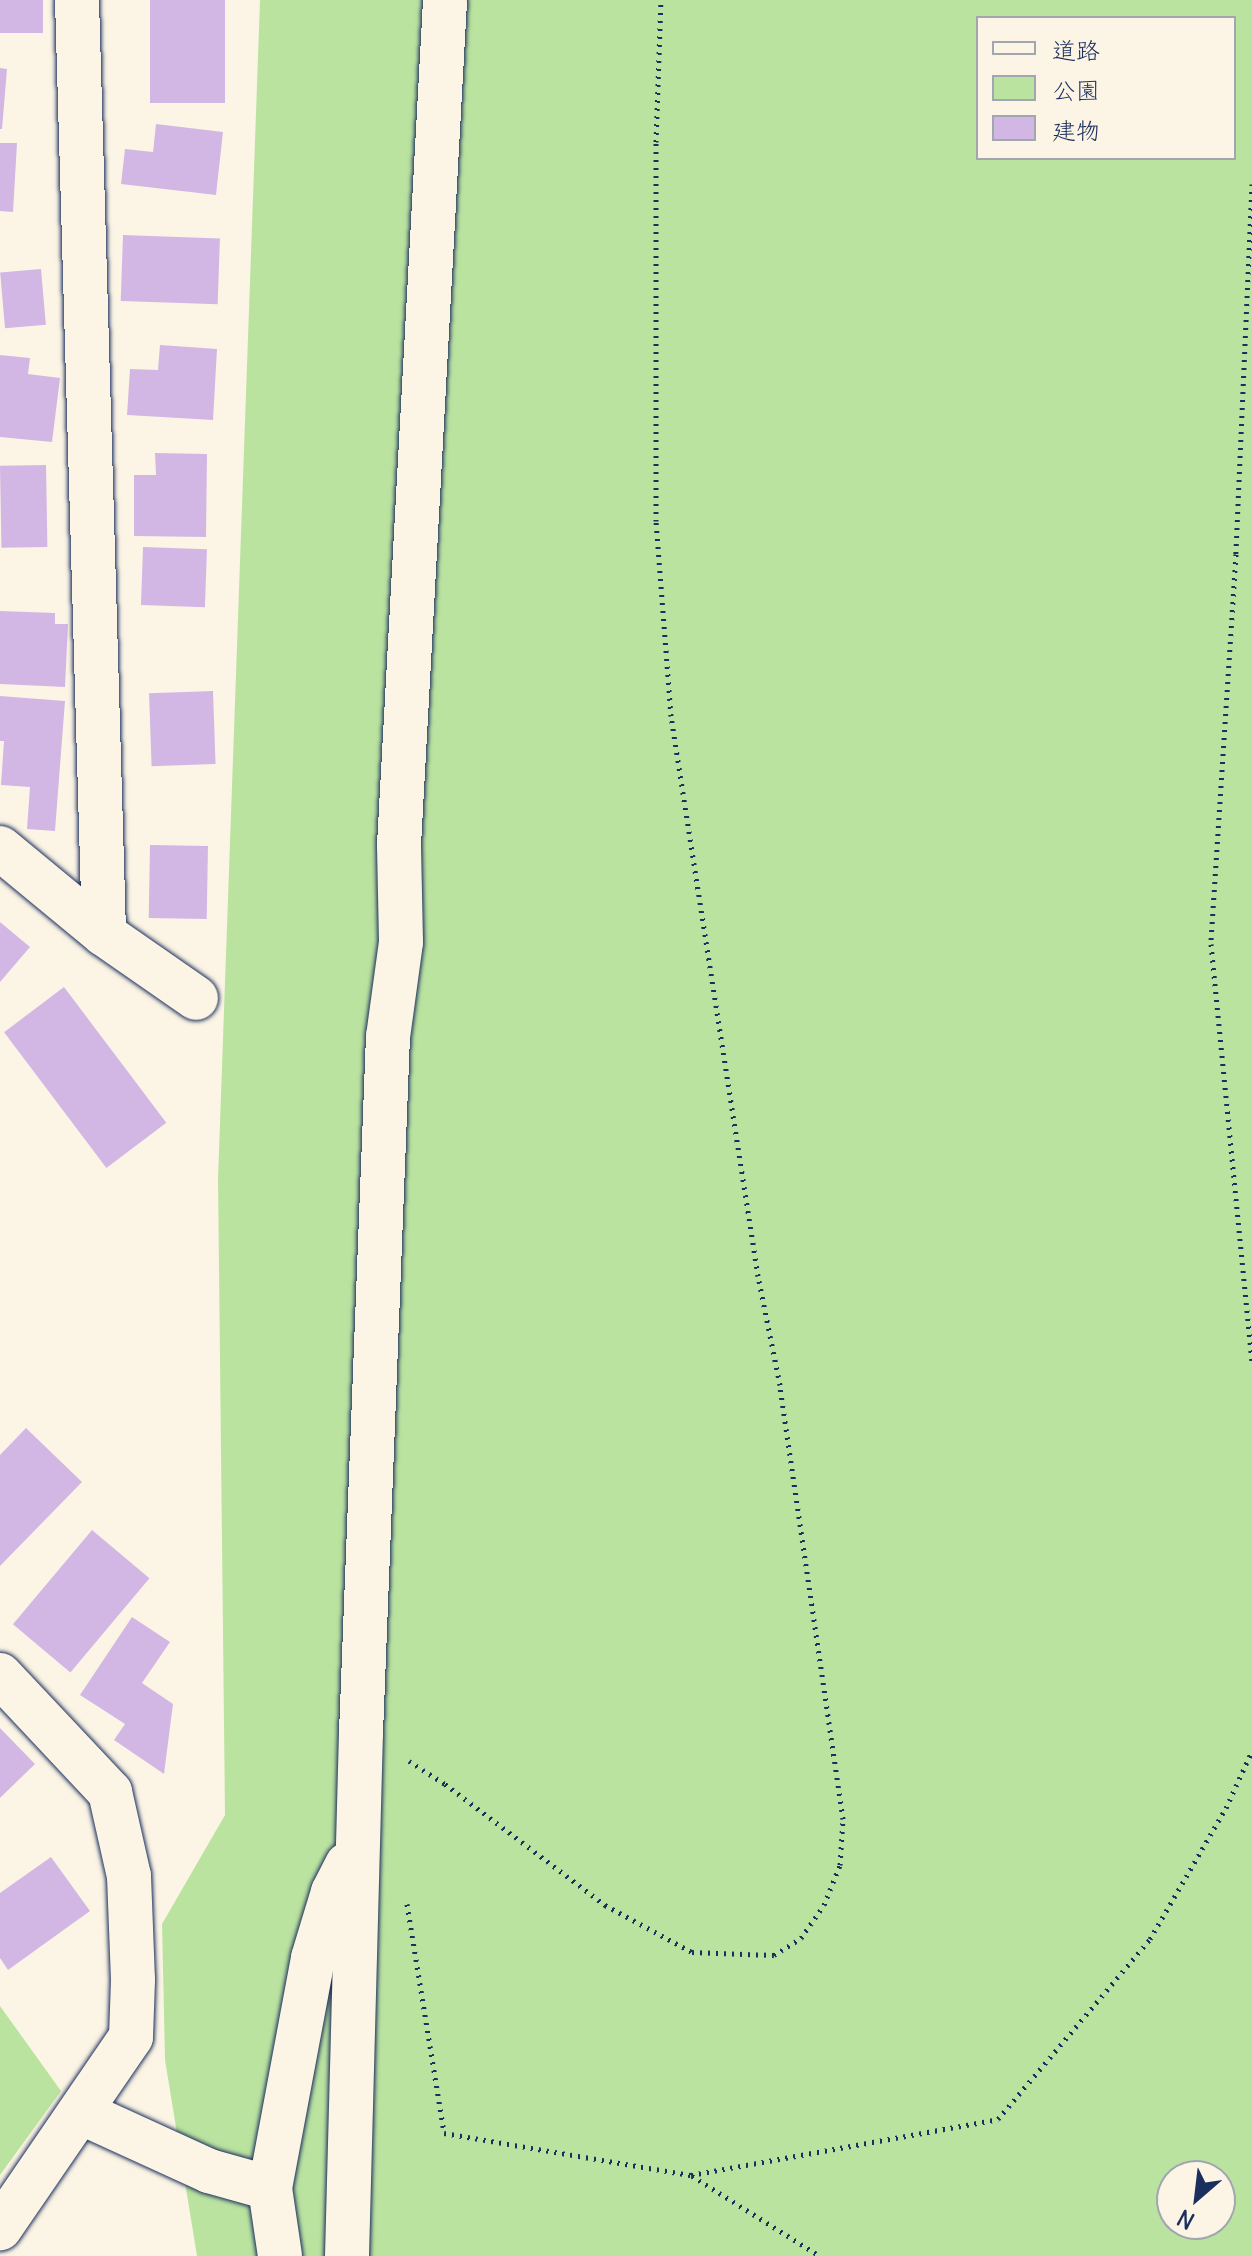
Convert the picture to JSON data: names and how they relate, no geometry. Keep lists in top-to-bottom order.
{
  "legend": ["道路", "公園", "建物"],
  "north": "bottom left"
}
